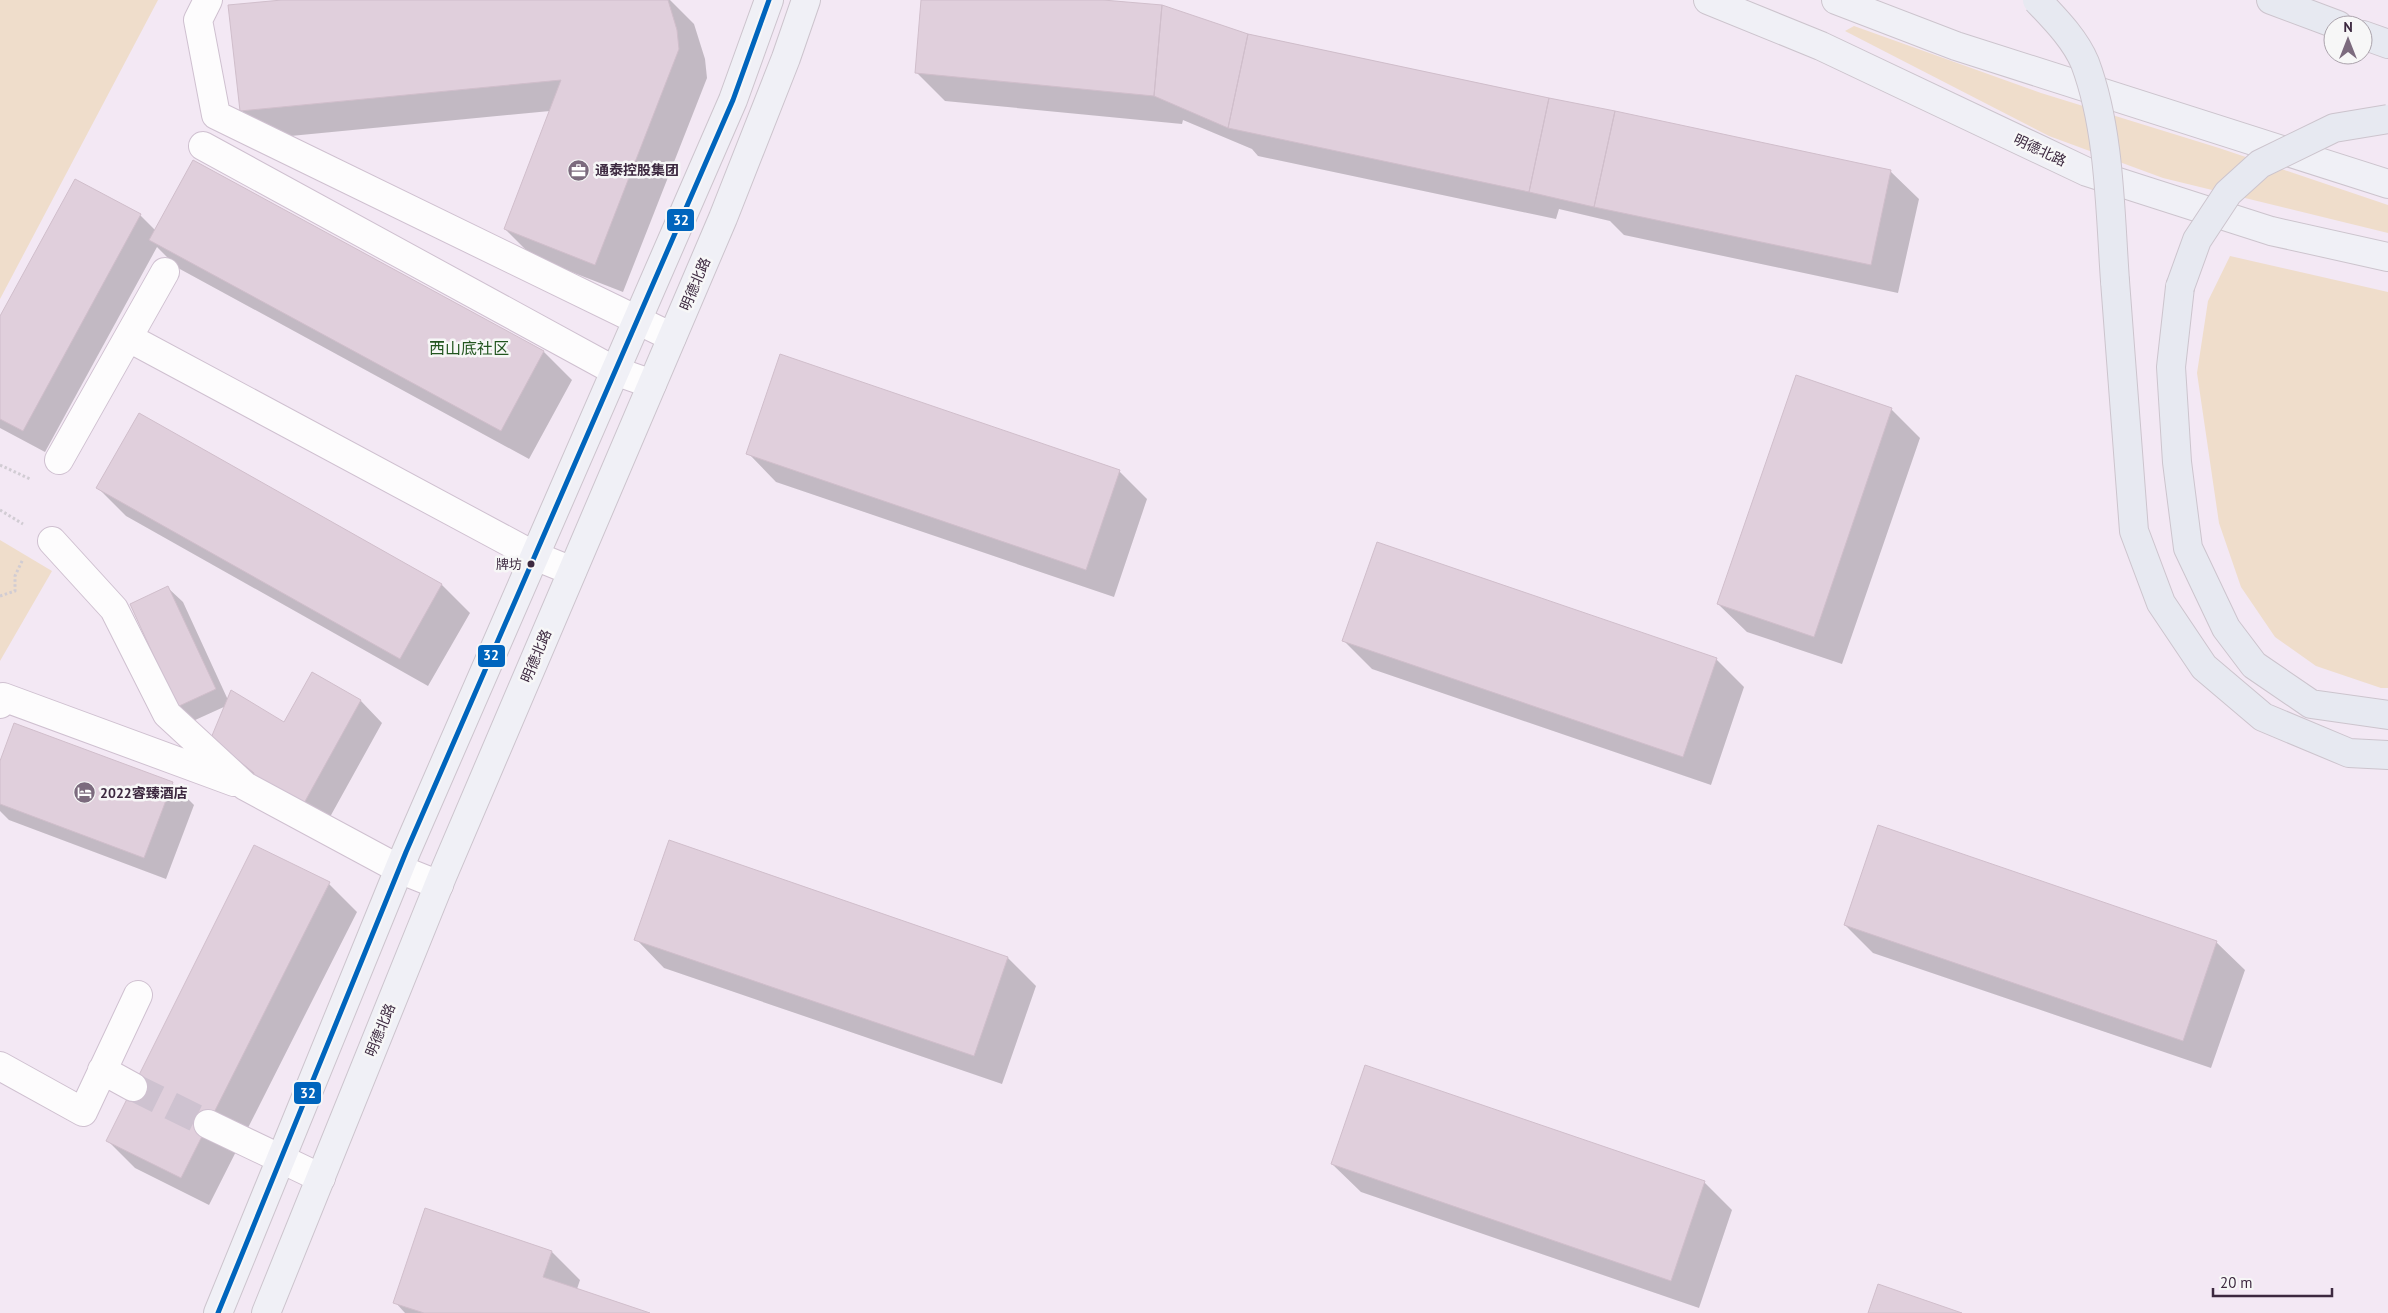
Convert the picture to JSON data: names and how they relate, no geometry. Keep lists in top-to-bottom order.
{
  "streets": {
    "main road": ["明德北路"]
  },
  "districts": ["西山底社区"],
  "places": {
    "office": ["通泰控股集团"],
    "other": ["牌坊"],
    "hotel": ["2022睿臻酒店"]
  },
  "lines": ["transit line 32"],
  "scale_bar": "20 m",
  "north": "top"
}
